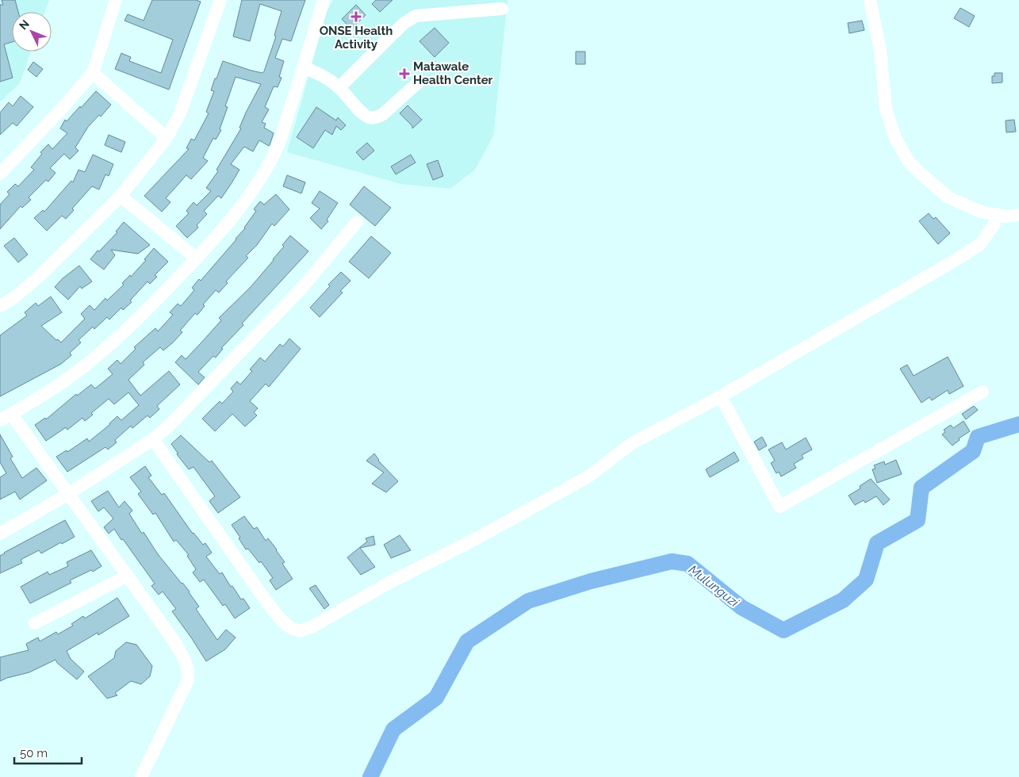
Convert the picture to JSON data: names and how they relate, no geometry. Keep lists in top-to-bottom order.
{
  "water": ["Mulunguzi"],
  "places": {
    "health": ["ONSE Health Activity", "Matawale Health Center"]
  },
  "scale_bar": "50 m",
  "north": "top left"
}
